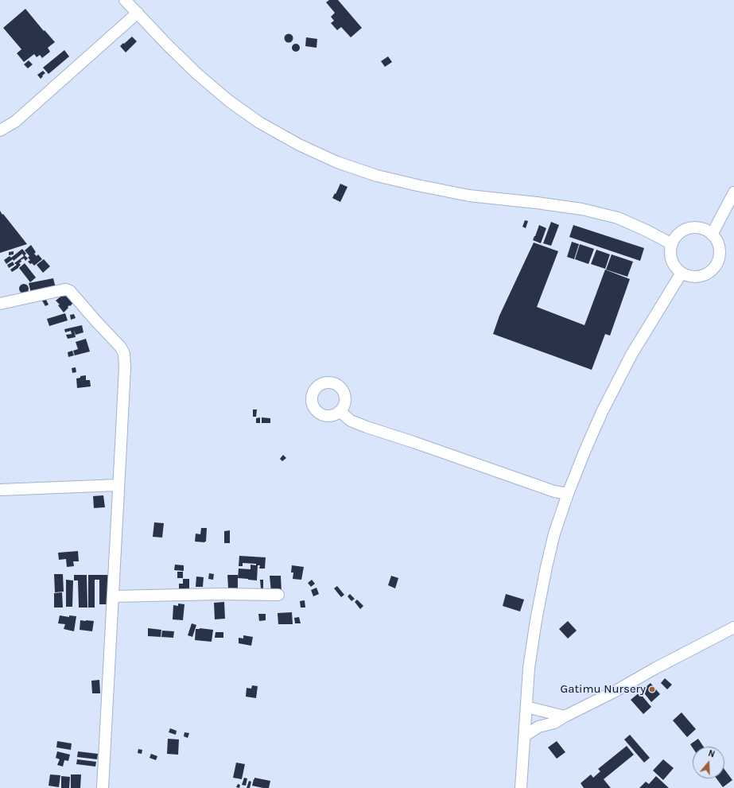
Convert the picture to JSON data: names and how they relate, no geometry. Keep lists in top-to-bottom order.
{
  "places": ["Gatimu Nursery"],
  "north": "top"
}
